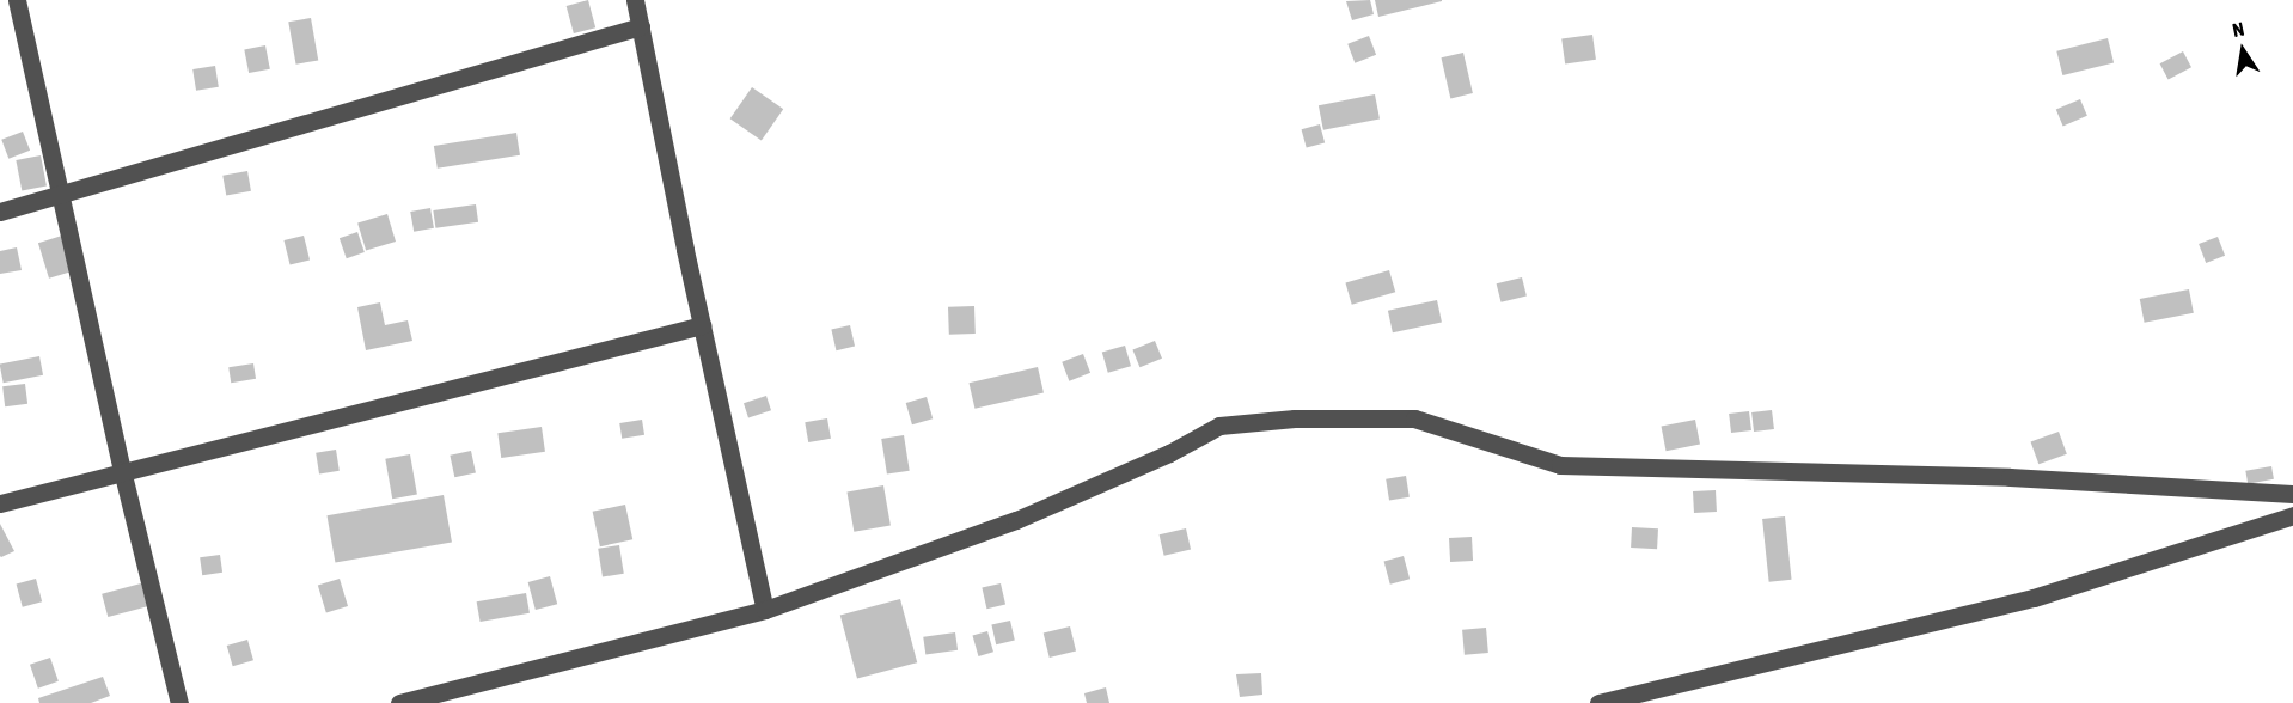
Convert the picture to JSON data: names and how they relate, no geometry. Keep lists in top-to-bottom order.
{
  "north": "top"
}
